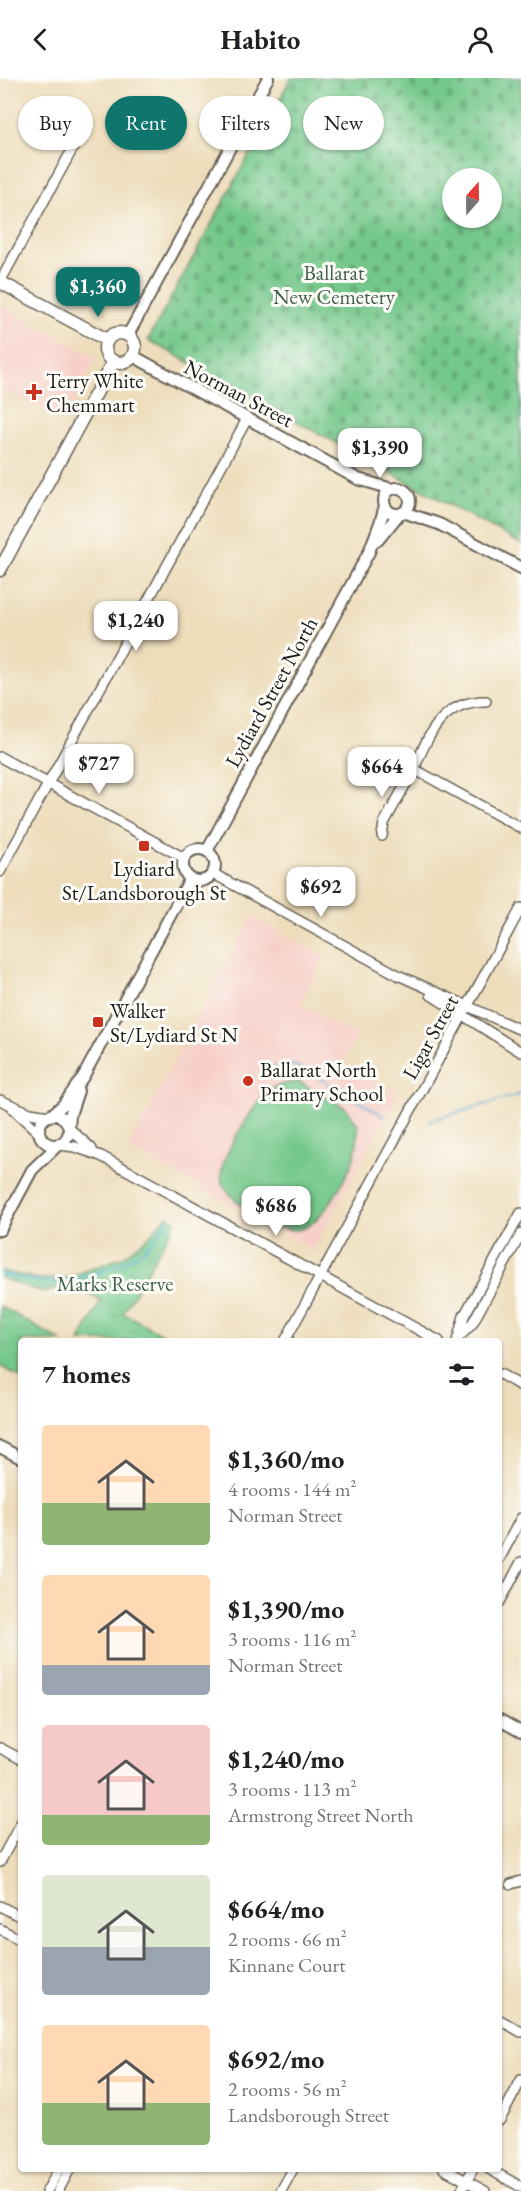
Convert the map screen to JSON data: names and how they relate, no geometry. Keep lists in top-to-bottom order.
{
  "streets": {
    "street": ["Norman Street", "Lydiard Street North", "Ligar Street"]
  },
  "crossings": [
    ["Norman Street", "Lydiard Street North"]
  ],
  "parks": ["Ballarat New Cemetery", "Marks Reserve"],
  "places": {
    "health": ["Terry White Chemmart"],
    "transit": ["Lydiard St/Landsborough St", "Walker St/Lydiard St N"],
    "other": ["Ballarat North Primary School"]
  },
  "north": "top",
  "page": {
    "header": "Habito",
    "chip": [
      "Buy",
      "Rent",
      "Filters",
      "New"
    ],
    "price": [
      "$1,360",
      "$1,390",
      "$1,240",
      "$727",
      "$664",
      "$692",
      "$686"
    ],
    "heading": "7 homes",
    "list": [
      {
        "name": "$1,360/mo",
        "note": "4 rooms · 144 m² · Norman Street"
      },
      {
        "name": "$1,390/mo",
        "note": "3 rooms · 116 m² · Norman Street"
      },
      {
        "name": "$1,240/mo",
        "note": "3 rooms · 113 m² · Armstrong Street North"
      },
      {
        "name": "$664/mo",
        "note": "2 rooms · 66 m² · Kinnane Court"
      },
      {
        "name": "$692/mo",
        "note": "2 rooms · 56 m² · Landsborough Street"
      }
    ]
  }
}
